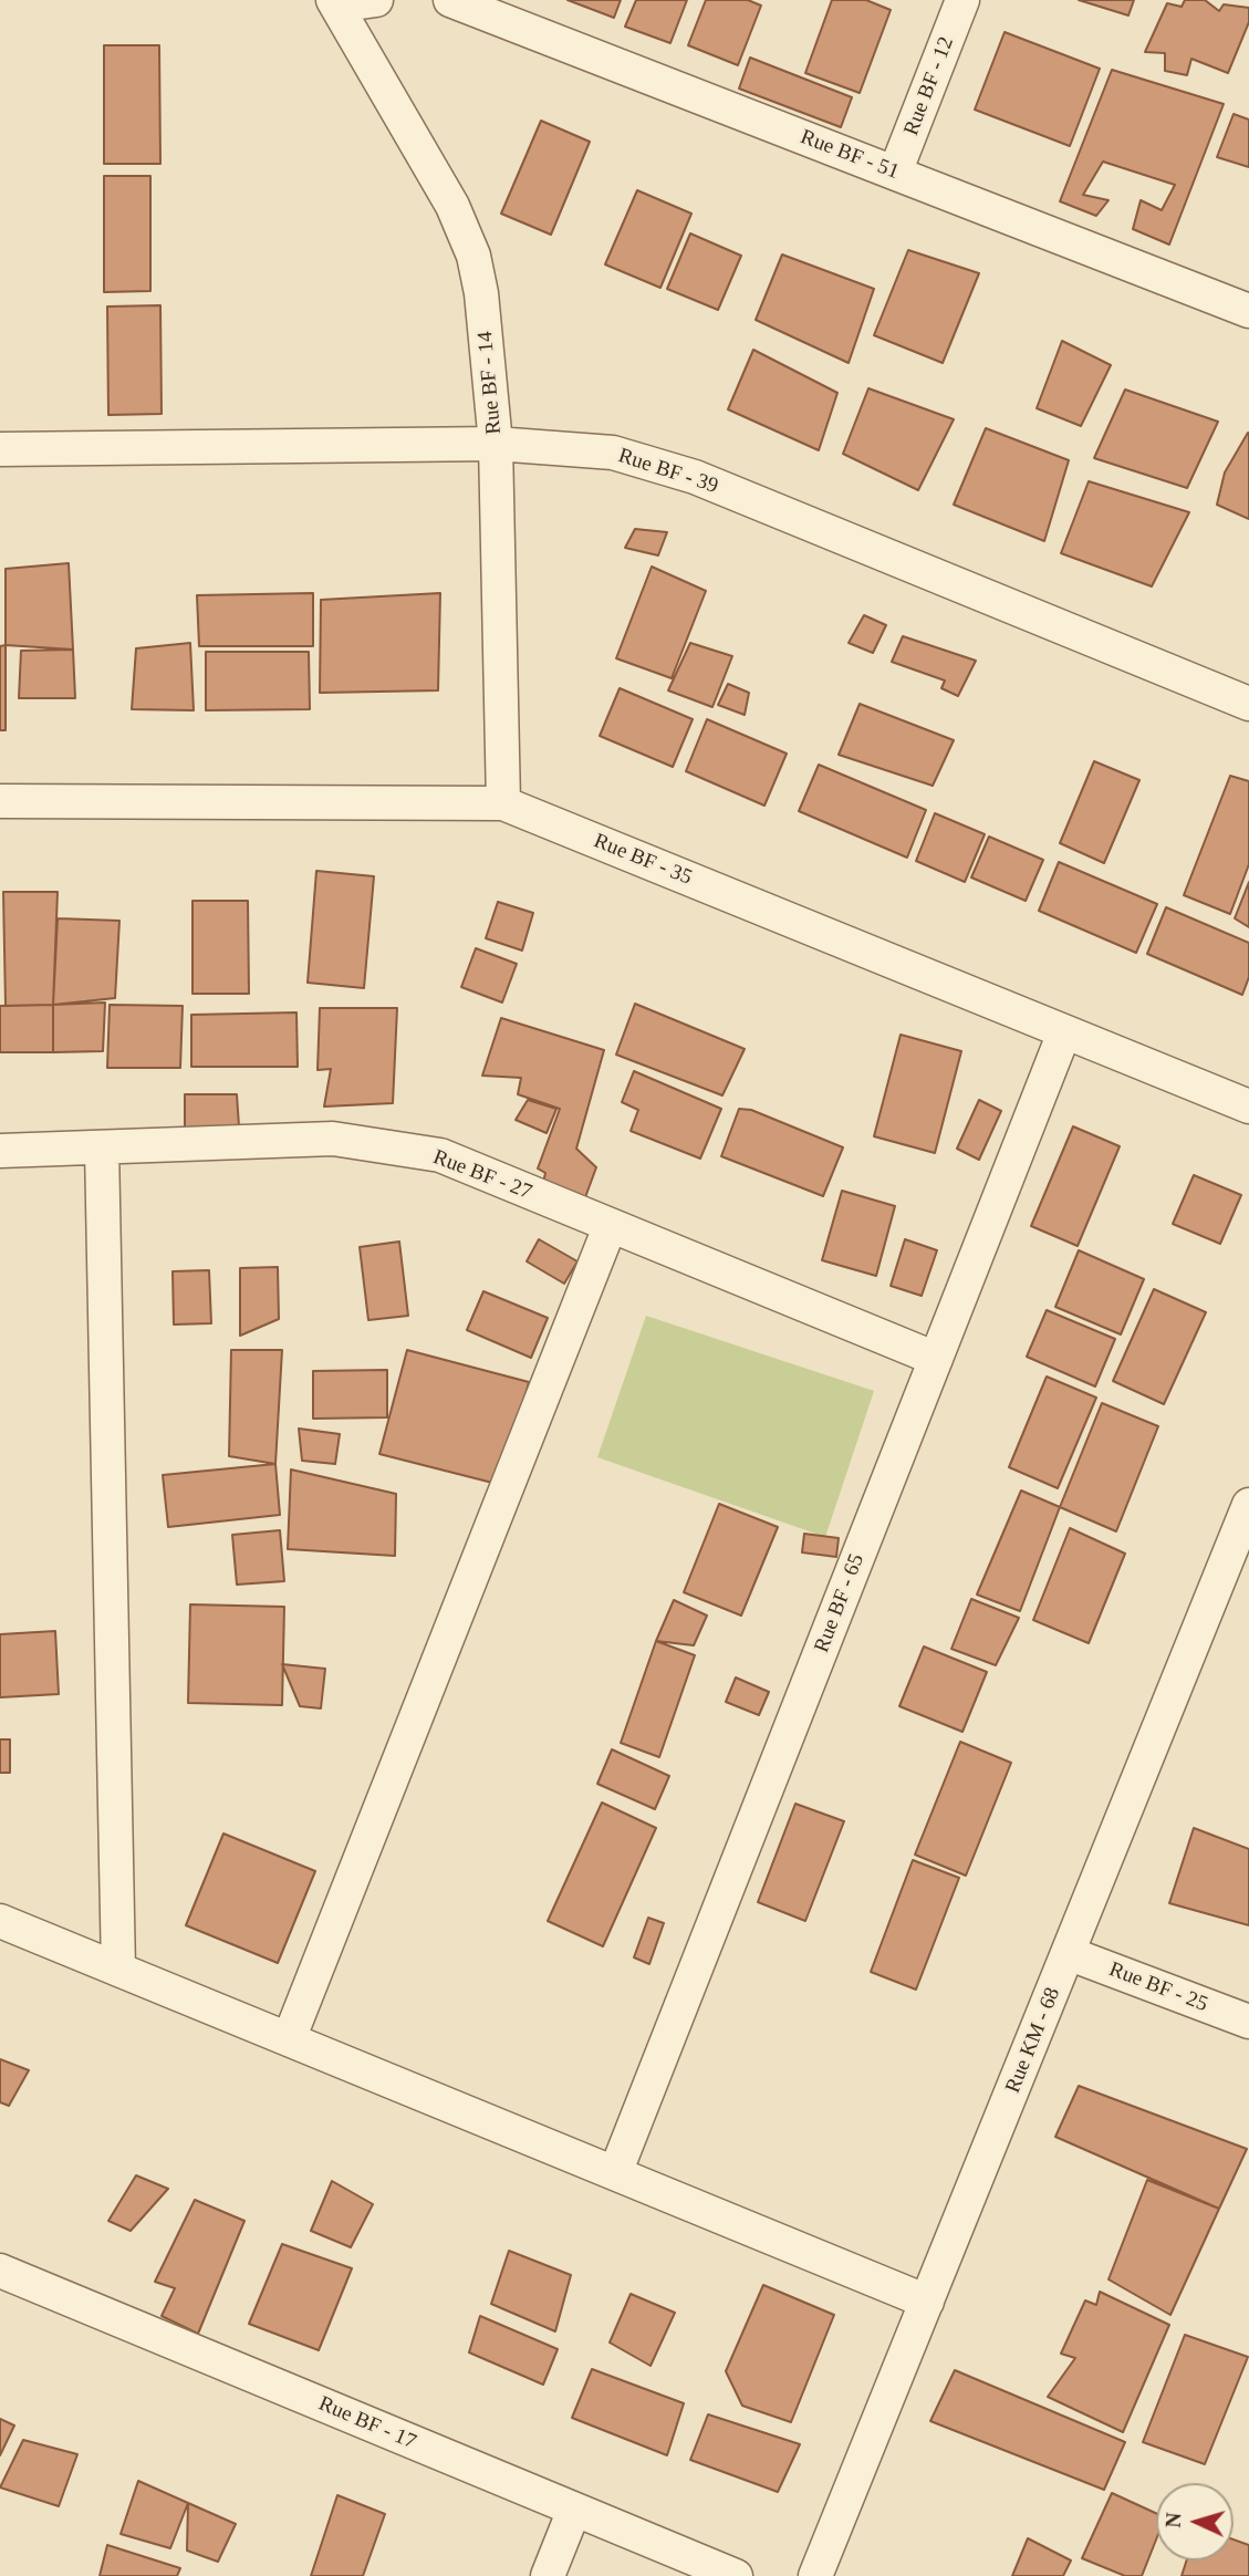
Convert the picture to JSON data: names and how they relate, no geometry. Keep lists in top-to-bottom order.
{
  "streets": {
    "street": [
      "Rue BF - 12",
      "Rue BF - 51",
      "Rue BF - 14",
      "Rue BF - 39",
      "Rue BF - 35",
      "Rue BF - 27",
      "Rue BF - 65",
      "Rue BF - 25",
      "Rue KM - 68",
      "Rue BF - 17"
    ]
  },
  "crossings": [
    ["Rue BF - 12", "Rue BF - 51"],
    ["Rue BF - 14", "Rue BF - 39"],
    ["Rue BF - 14", "Rue BF - 35"],
    ["Rue BF - 35", "Rue BF - 65"],
    ["Rue BF - 27", "Rue BF - 65"],
    ["Rue BF - 25", "Rue KM - 68"]
  ],
  "north": "left"
}
